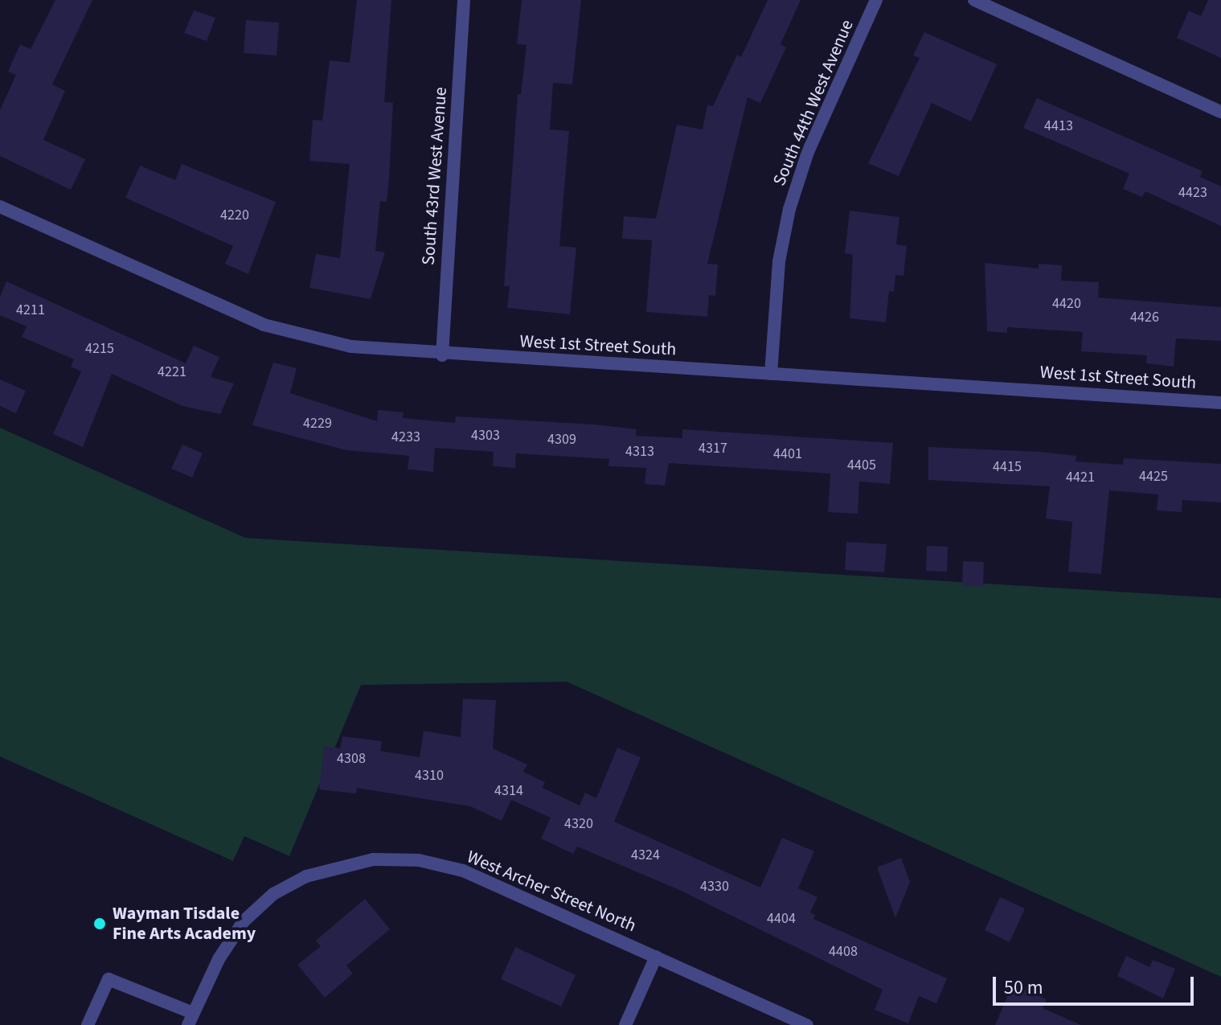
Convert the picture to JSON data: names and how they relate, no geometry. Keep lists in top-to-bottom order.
{
  "streets": {
    "street": [
      "South 44th West Avenue",
      "South 43rd West Avenue",
      "West 1st Street South",
      "West Archer Street North"
    ]
  },
  "crossings": [
    ["South 44th West Avenue", "West 1st Street South"],
    ["South 43rd West Avenue", "West 1st Street South"]
  ],
  "places": ["Wayman Tisdale Fine Arts Academy"],
  "house_numbers": [
    "4413",
    "4423",
    "4220",
    "4420",
    "4211",
    "4426",
    "4215",
    "4221",
    "4229",
    "4303",
    "4233",
    "4309",
    "4317",
    "4313",
    "4401",
    "4405",
    "4415",
    "4425",
    "4421",
    "4308",
    "4310",
    "4314",
    "4320",
    "4324",
    "4330",
    "4404",
    "4408"
  ],
  "scale_bar": "50 m"
}
